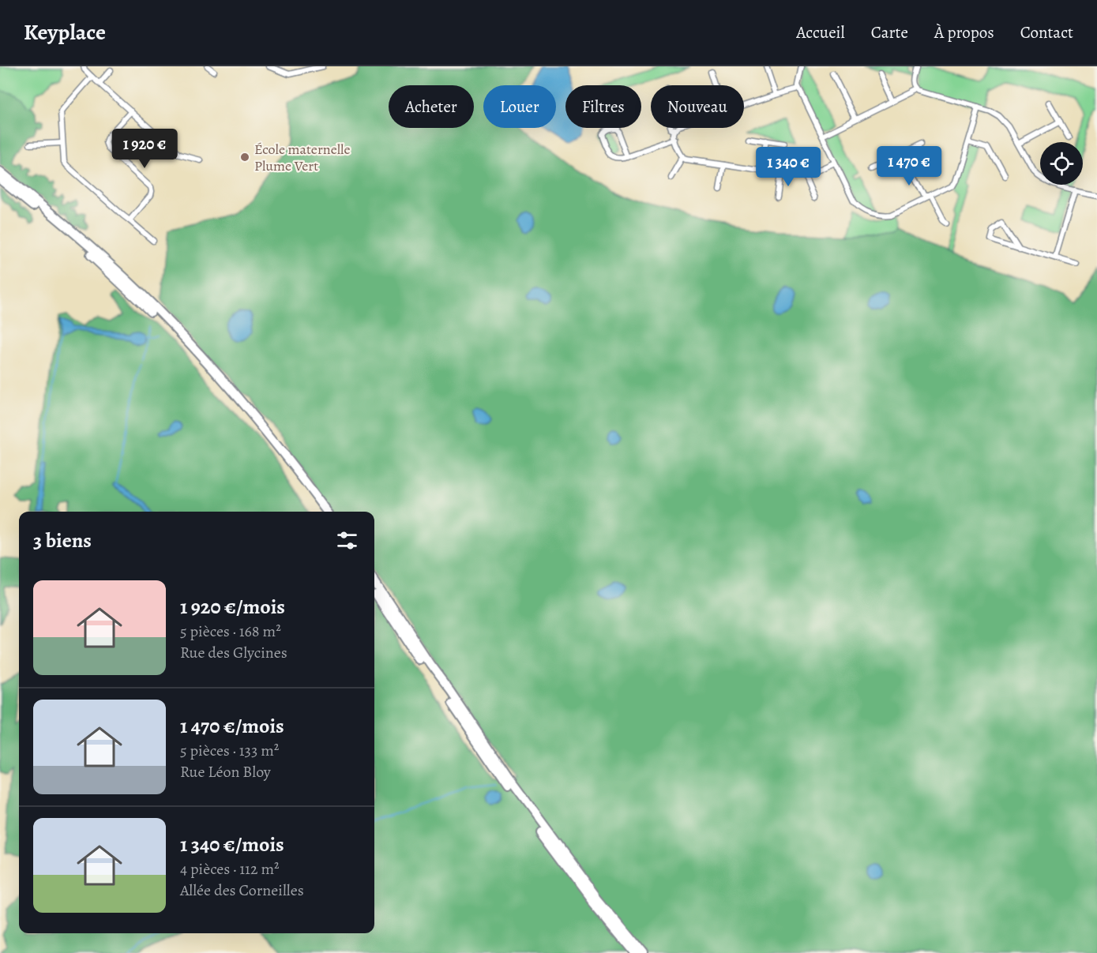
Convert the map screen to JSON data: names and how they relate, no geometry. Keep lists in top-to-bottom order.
{
  "places": ["École maternelle Plume Vert"],
  "page": {
    "header": "Keyplace",
    "nav": [
      "Accueil",
      "Carte",
      "À propos",
      "Contact"
    ],
    "chip": [
      "Acheter",
      "Louer",
      "Filtres",
      "Nouveau"
    ],
    "price": ["1 920 €", "1 470 €", "1 340 €"],
    "heading": "3 biens",
    "list": [
      {
        "name": "1 920 €/mois",
        "note": "5 pièces · 168 m² · Rue des Glycines"
      },
      {
        "name": "1 470 €/mois",
        "note": "5 pièces · 133 m² · Rue Léon Bloy"
      },
      {
        "name": "1 340 €/mois",
        "note": "4 pièces · 112 m² · Allée des Corneilles"
      }
    ]
  }
}
